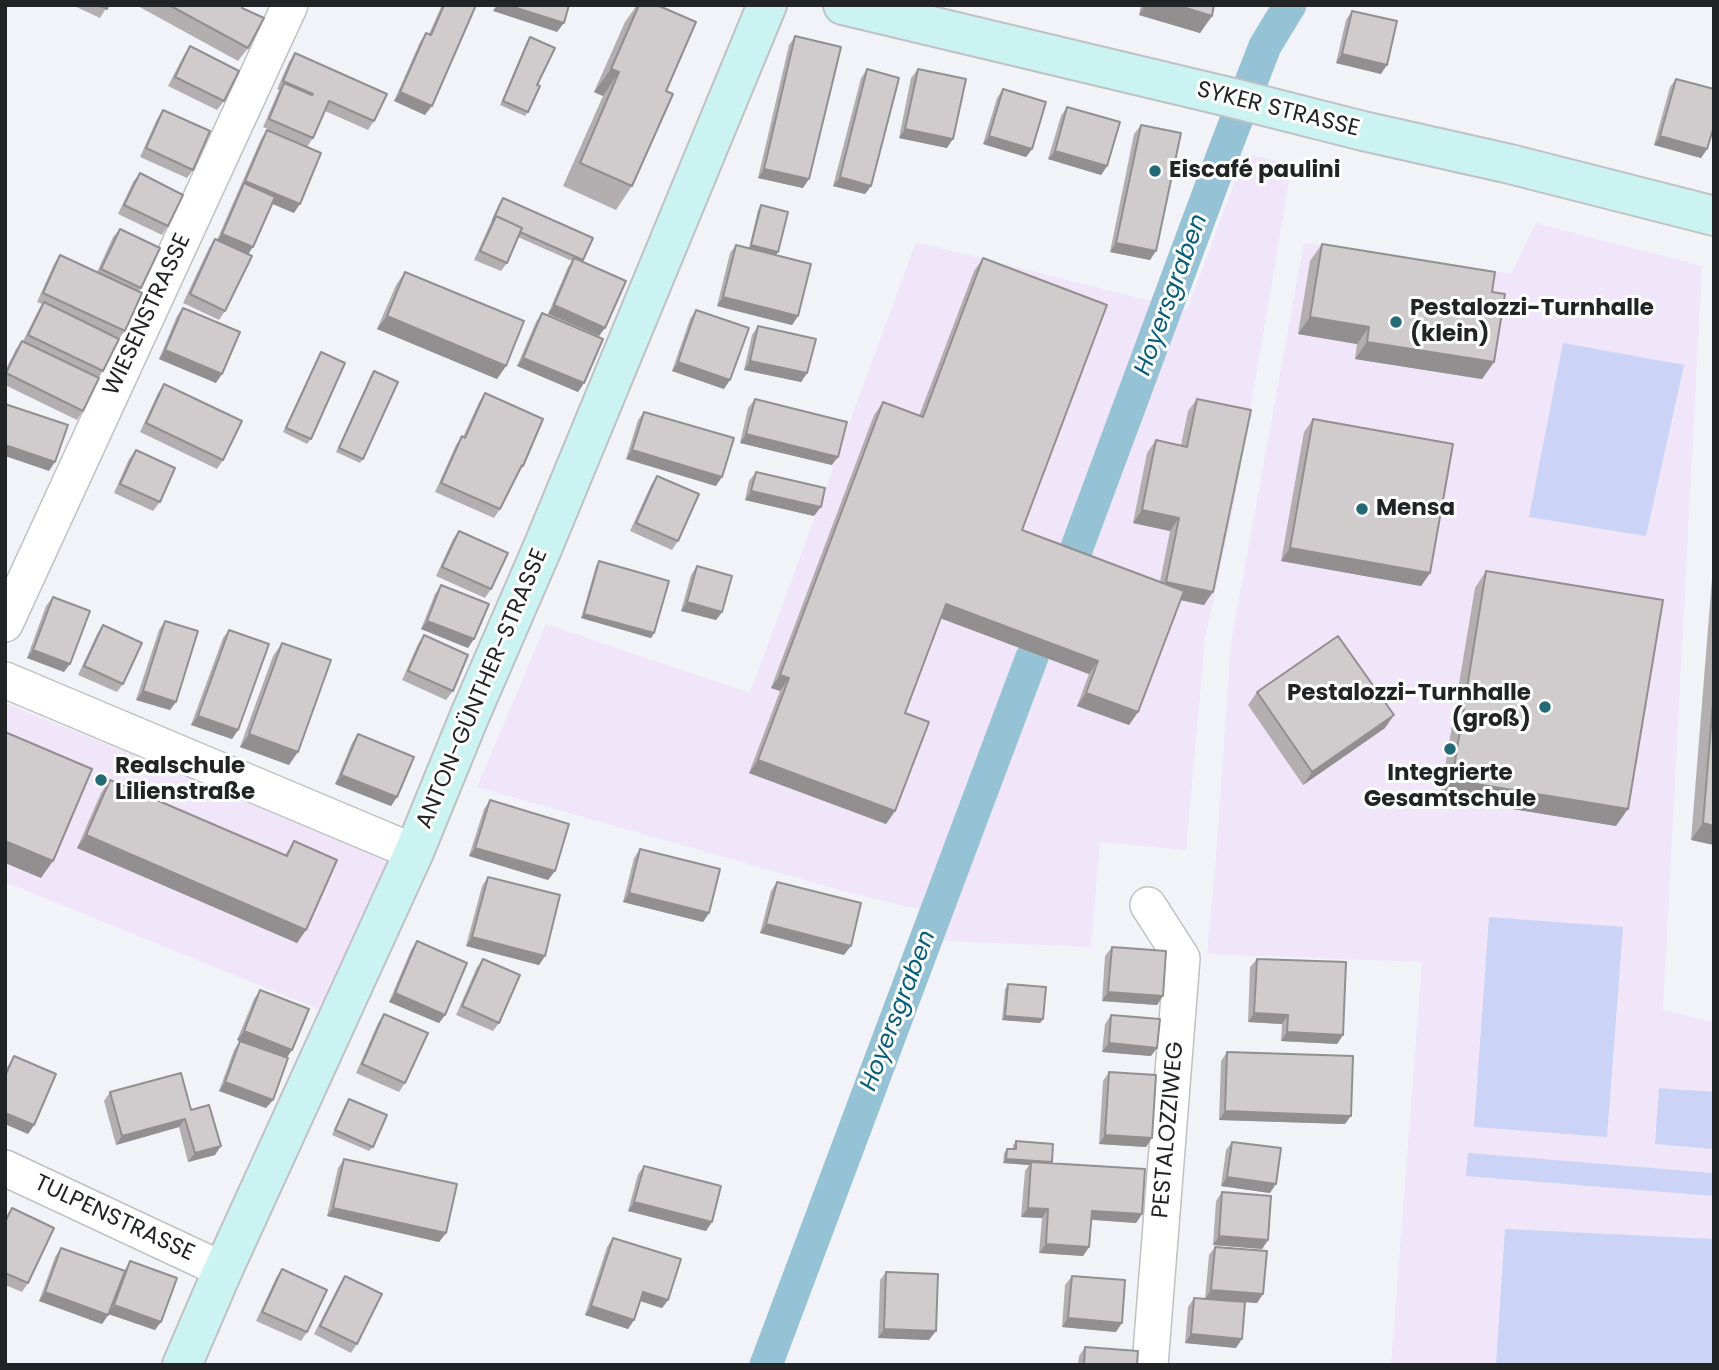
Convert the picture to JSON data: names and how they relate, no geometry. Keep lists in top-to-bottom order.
{
  "streets": {
    "main road": ["SYKER STRASSE", "ANTON-GÜNTHER-STRASSE"],
    "street": ["WIESENSTRASSE", "PESTALOZZIWEG", "TULPENSTRASSE"]
  },
  "crossings": [
    ["ANTON-GÜNTHER-STRASSE", "TULPENSTRASSE"]
  ],
  "water": ["Hoyersgraben"],
  "places": [
    "Eiscafé paulini",
    "Pestalozzi-Turnhalle (klein)",
    "Mensa",
    "Pestalozzi-Turnhalle (groß)",
    "Integrierte Gesamtschule",
    "Realschule Lilienstraße"
  ]
}
